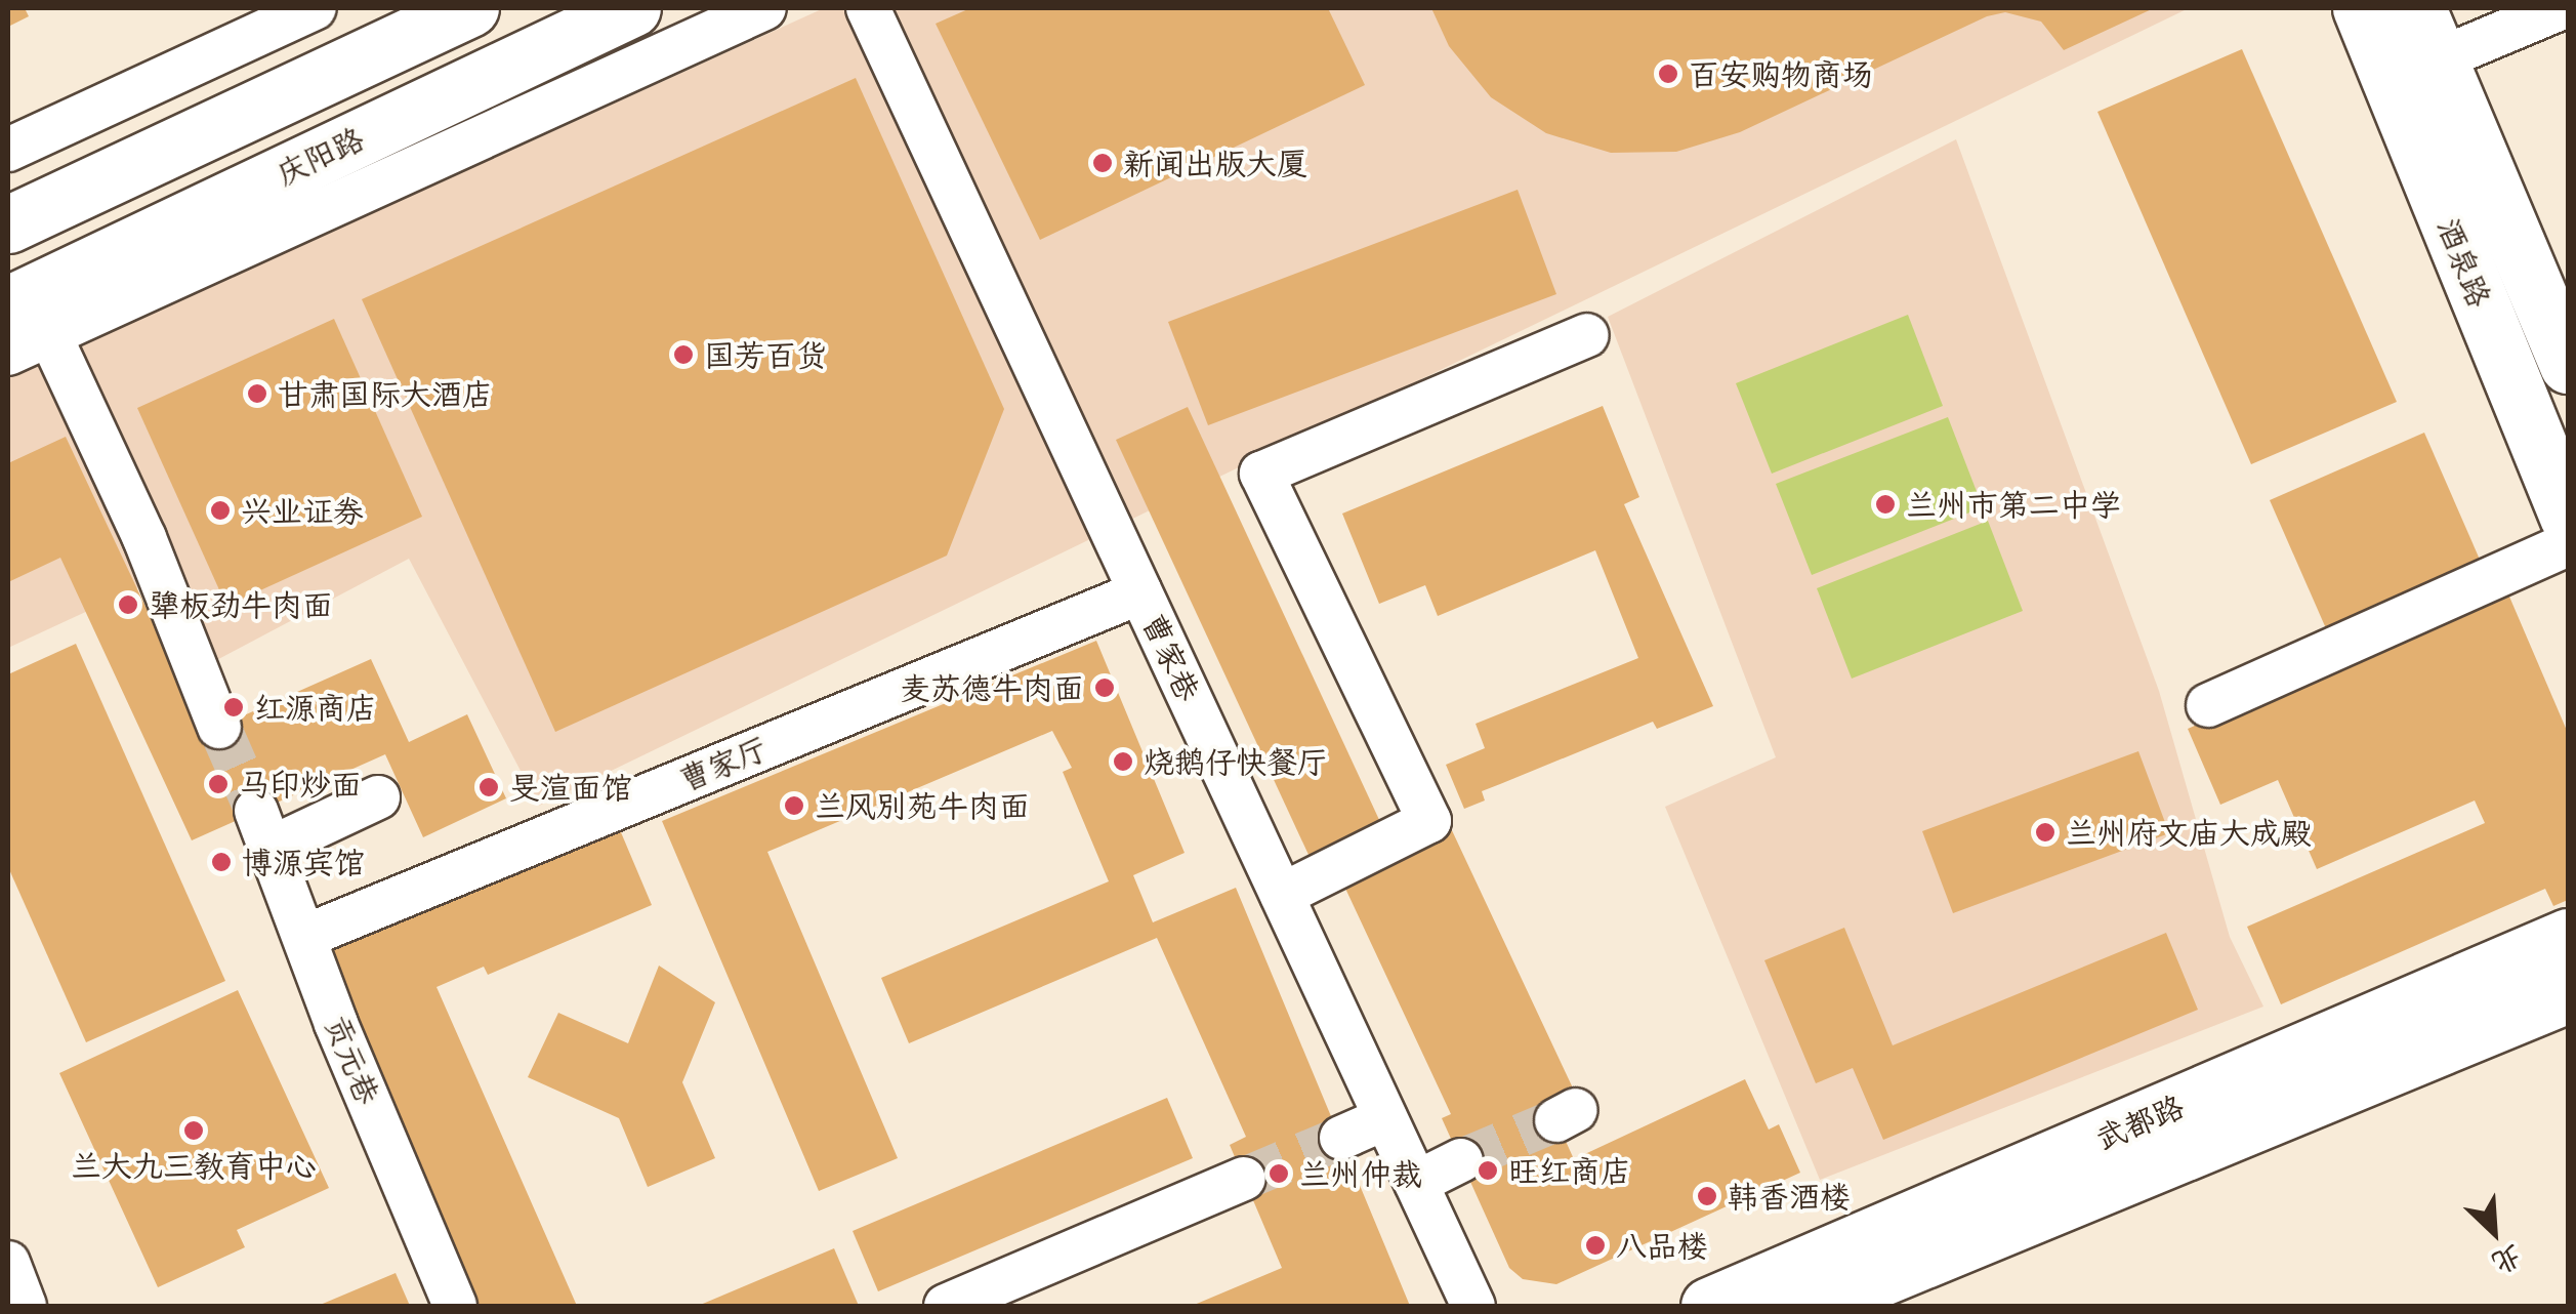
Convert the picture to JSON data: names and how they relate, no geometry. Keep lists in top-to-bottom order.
{
  "streets": {
    "main road": ["庆阳路", "酒泉路", "武都路"],
    "street": ["曹家巷", "曹家厅", "贡元巷"]
  },
  "crossings": [
    ["曹家巷", "曹家厅"],
    ["曹家厅", "贡元巷"]
  ],
  "places": [
    "百安购物商场",
    "新闻出版大厦",
    "国芳百货",
    "甘肃国际大酒店",
    "兰州市第二中学",
    "兴业证券",
    "犟板劲牛肉面",
    "麦苏德牛肉面",
    "红源商店",
    "烧鹅仔快餐厅",
    "马印炒面",
    "旻渲面馆",
    "兰风别苑牛肉面",
    "兰州府文庙大成殿",
    "博源宾馆",
    "兰大九三教育中心",
    "旺红商店",
    "兰州仲裁",
    "韩香酒楼",
    "八品楼"
  ],
  "north": "bottom right"
}
